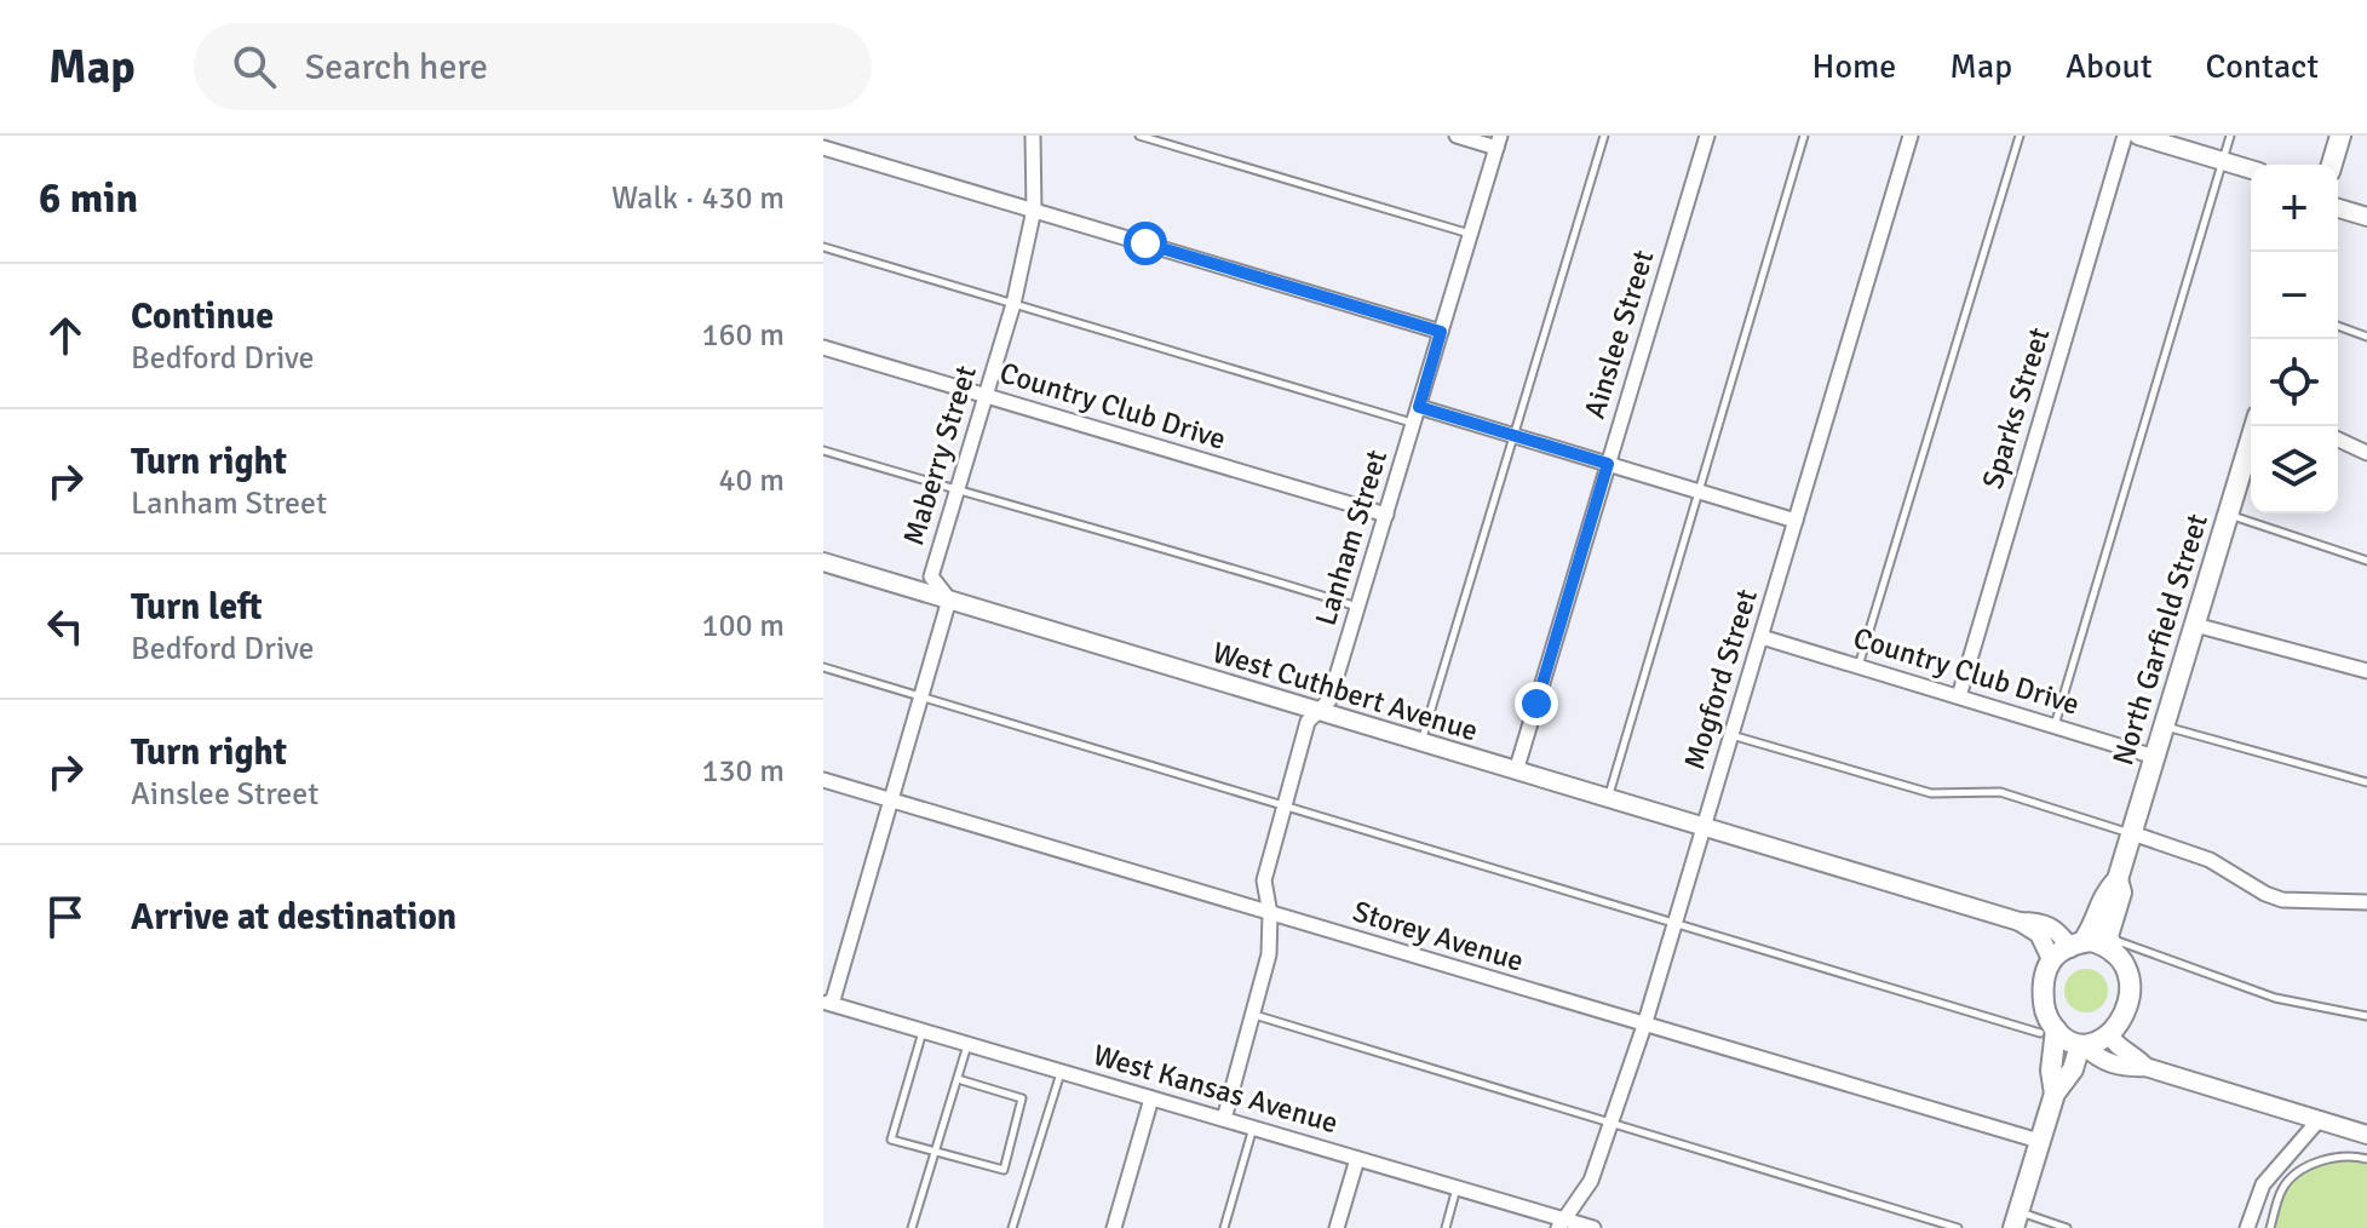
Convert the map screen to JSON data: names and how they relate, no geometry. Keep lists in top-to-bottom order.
{
  "streets": {
    "main road": ["North Garfield Street"],
    "street": [
      "Ainslee Street",
      "Country Club Drive",
      "Sparks Street",
      "Maberry Street",
      "Lanham Street",
      "Mogford Street",
      "West Cuthbert Avenue",
      "Storey Avenue",
      "West Kansas Avenue"
    ]
  },
  "crossings": [
    ["Ainslee Street", "West Cuthbert Avenue"],
    ["Country Club Drive", "Sparks Street"],
    ["Country Club Drive", "Maberry Street"],
    ["Country Club Drive", "Lanham Street"],
    ["Country Club Drive", "North Garfield Street"],
    ["Country Club Drive", "Mogford Street"],
    ["Maberry Street", "West Cuthbert Avenue"],
    ["Lanham Street", "West Cuthbert Avenue"],
    ["Lanham Street", "Storey Avenue"],
    ["Lanham Street", "West Kansas Avenue"],
    ["Mogford Street", "West Cuthbert Avenue"],
    ["Mogford Street", "Storey Avenue"],
    ["Mogford Street", "West Kansas Avenue"]
  ],
  "page": {
    "header": "Map",
    "search": "Search here",
    "nav": [
      "Home",
      "Map",
      "About",
      "Contact"
    ],
    "heading": ["6 min", "Walk · 430 m"],
    "map_buttons": ["+", "−"],
    "list": [
      ["Continue", "Bedford Drive", "160 m"],
      ["Turn right", "Lanham Street", "40 m"],
      ["Turn left", "Bedford Drive", "100 m"],
      ["Turn right", "Ainslee Street", "130 m"],
      "Arrive at destination"
    ]
  }
}
